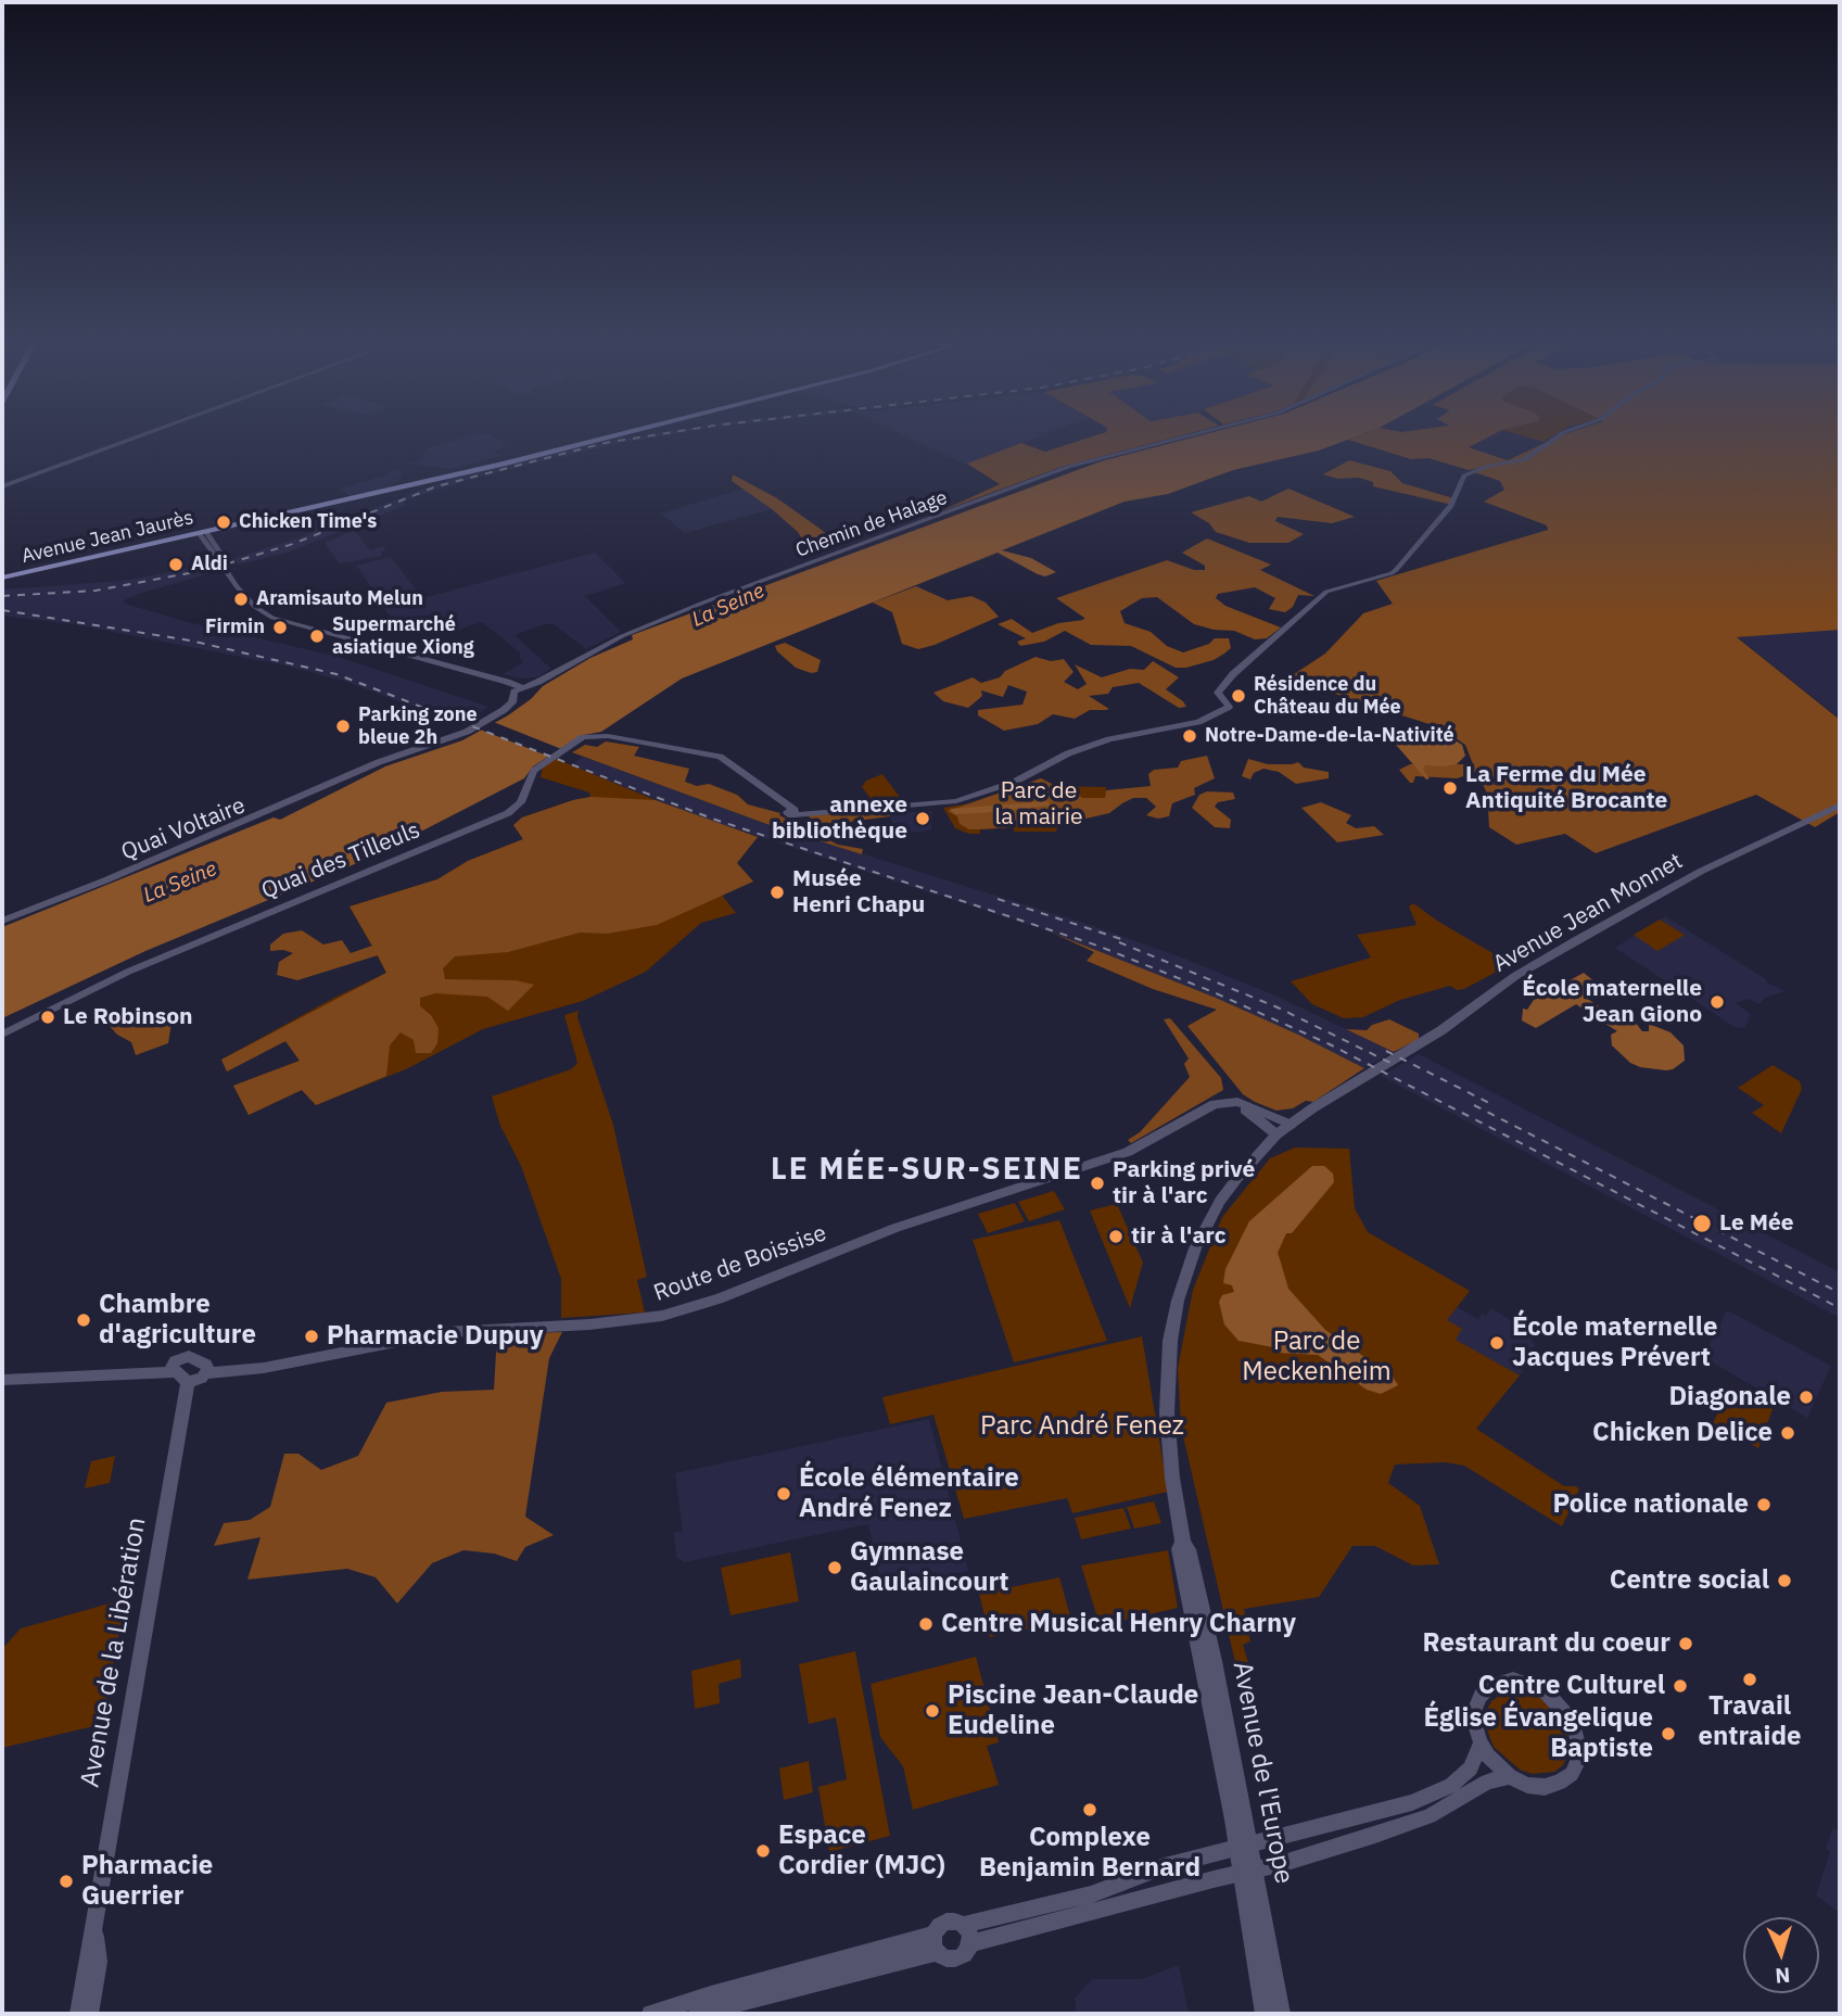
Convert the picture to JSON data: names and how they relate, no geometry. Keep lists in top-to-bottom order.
{
  "streets": {
    "main road": ["Avenue Jean Jaurès", "Avenue Jean Monnet", "Avenue de l'Europe"],
    "street": [
      "Chemin de Halage",
      "Quai Voltaire",
      "Quai des Tilleuls",
      "Route de Boissise",
      "Avenue de la Libération"
    ]
  },
  "crossings": [
    ["Chemin de Halage", "Quai Voltaire"],
    ["Avenue Jean Monnet", "Route de Boissise"],
    ["Avenue Jean Monnet", "Avenue de l'Europe"],
    ["Route de Boissise", "Avenue de la Libération"],
    ["Route de Boissise", "Avenue de l'Europe"]
  ],
  "districts": ["LE MÉE-SUR-SEINE"],
  "water": ["La Seine"],
  "parks": ["Parc de la mairie", "Parc de Meckenheim", "Parc André Fenez"],
  "places": [
    "Chicken Time's",
    "Aldi",
    "Aramisauto Melun",
    "Firmin",
    "Supermarché asiatique Xiong",
    "Résidence du Château du Mée",
    "Parking zone bleue 2h",
    "Notre-Dame-de-la-Nativité",
    "La Ferme du Mée Antiquité Brocante",
    "annexe bibliothèque",
    "Musée Henri Chapu",
    "École maternelle Jean Giono",
    "Le Robinson",
    "Parking privé tir à l'arc",
    "Le Mée",
    "tir à l'arc",
    "Chambre d'agriculture",
    "Pharmacie Dupuy",
    "École maternelle Jacques Prévert",
    "Diagonale",
    "Chicken Delice",
    "École élémentaire André Fenez",
    "Police nationale",
    "Gymnase Gaulaincourt",
    "Centre social",
    "Centre Musical Henry Charny",
    "Restaurant du coeur",
    "Travail entraide",
    "Centre Culturel",
    "Piscine Jean-Claude Eudeline",
    "Église Évangelique Baptiste",
    "Complexe Benjamin Bernard",
    "Espace Cordier (MJC)",
    "Pharmacie Guerrier"
  ],
  "north": "bottom"
}
